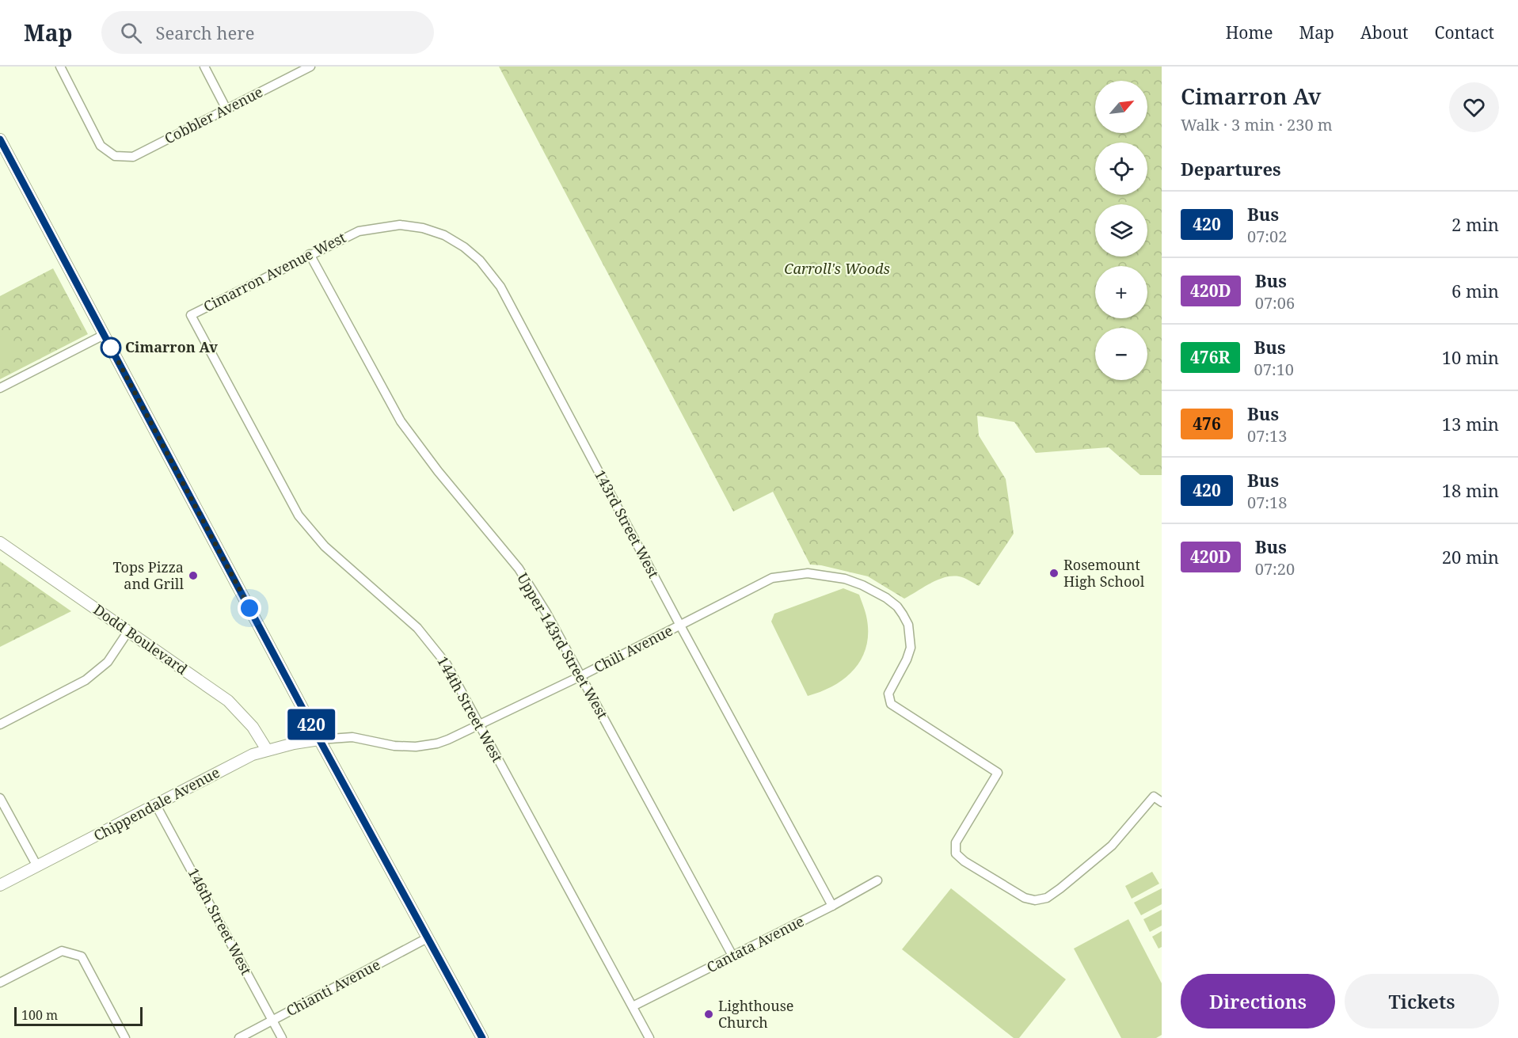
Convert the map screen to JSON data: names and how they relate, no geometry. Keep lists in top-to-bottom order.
{
  "streets": {
    "street": [
      "Cobbler Avenue",
      "Cimarron Avenue West",
      "143rd Street West",
      "Dodd Boulevard",
      "Upper 143rd Street West",
      "Chili Avenue",
      "144th Street West",
      "Chippendale Avenue",
      "146th Street West",
      "Cantata Avenue",
      "Chianti Avenue"
    ]
  },
  "crossings": [
    ["Cimarron Avenue West", "143rd Street West"],
    ["Cimarron Avenue West", "Upper 143rd Street West"],
    ["Cimarron Avenue West", "144th Street West"],
    ["143rd Street West", "Chili Avenue"],
    ["143rd Street West", "Cantata Avenue"],
    ["Dodd Boulevard", "Chippendale Avenue"],
    ["Upper 143rd Street West", "Chili Avenue"],
    ["Upper 143rd Street West", "Cantata Avenue"],
    ["Chili Avenue", "144th Street West"],
    ["Chili Avenue", "Chippendale Avenue"],
    ["144th Street West", "Cantata Avenue"],
    ["Chippendale Avenue", "146th Street West"],
    ["146th Street West", "Chianti Avenue"]
  ],
  "parks": ["Carroll's Woods"],
  "places": [
    "Cimarron Av",
    "Rosemount High School",
    "Tops Pizza and Grill",
    "Lighthouse Church"
  ],
  "lines": ["bus line 420"],
  "scale_bar": "100 m",
  "north": "top right",
  "page": {
    "header": "Map",
    "search": "Search here",
    "nav": [
      "Home",
      "Map",
      "About",
      "Contact"
    ],
    "on_map": "420",
    "heading": [
      ["Cimarron Av", "Walk · 3 min · 230 m"],
      "Departures"
    ],
    "map_buttons": ["+", "−"],
    "list": [
      {
        "mark": "420",
        "name": "Bus",
        "note": "07:02",
        "value": "2 min"
      },
      {
        "mark": "420D",
        "name": "Bus",
        "note": "07:06",
        "value": "6 min"
      },
      {
        "mark": "476R",
        "name": "Bus",
        "note": "07:10",
        "value": "10 min"
      },
      {
        "mark": "476",
        "name": "Bus",
        "note": "07:13",
        "value": "13 min"
      },
      {
        "mark": "420",
        "name": "Bus",
        "note": "07:18",
        "value": "18 min"
      },
      {
        "mark": "420D",
        "name": "Bus",
        "note": "07:20",
        "value": "20 min"
      }
    ],
    "buttons": ["Directions", "Tickets"],
    "scale": "100 m"
  }
}
